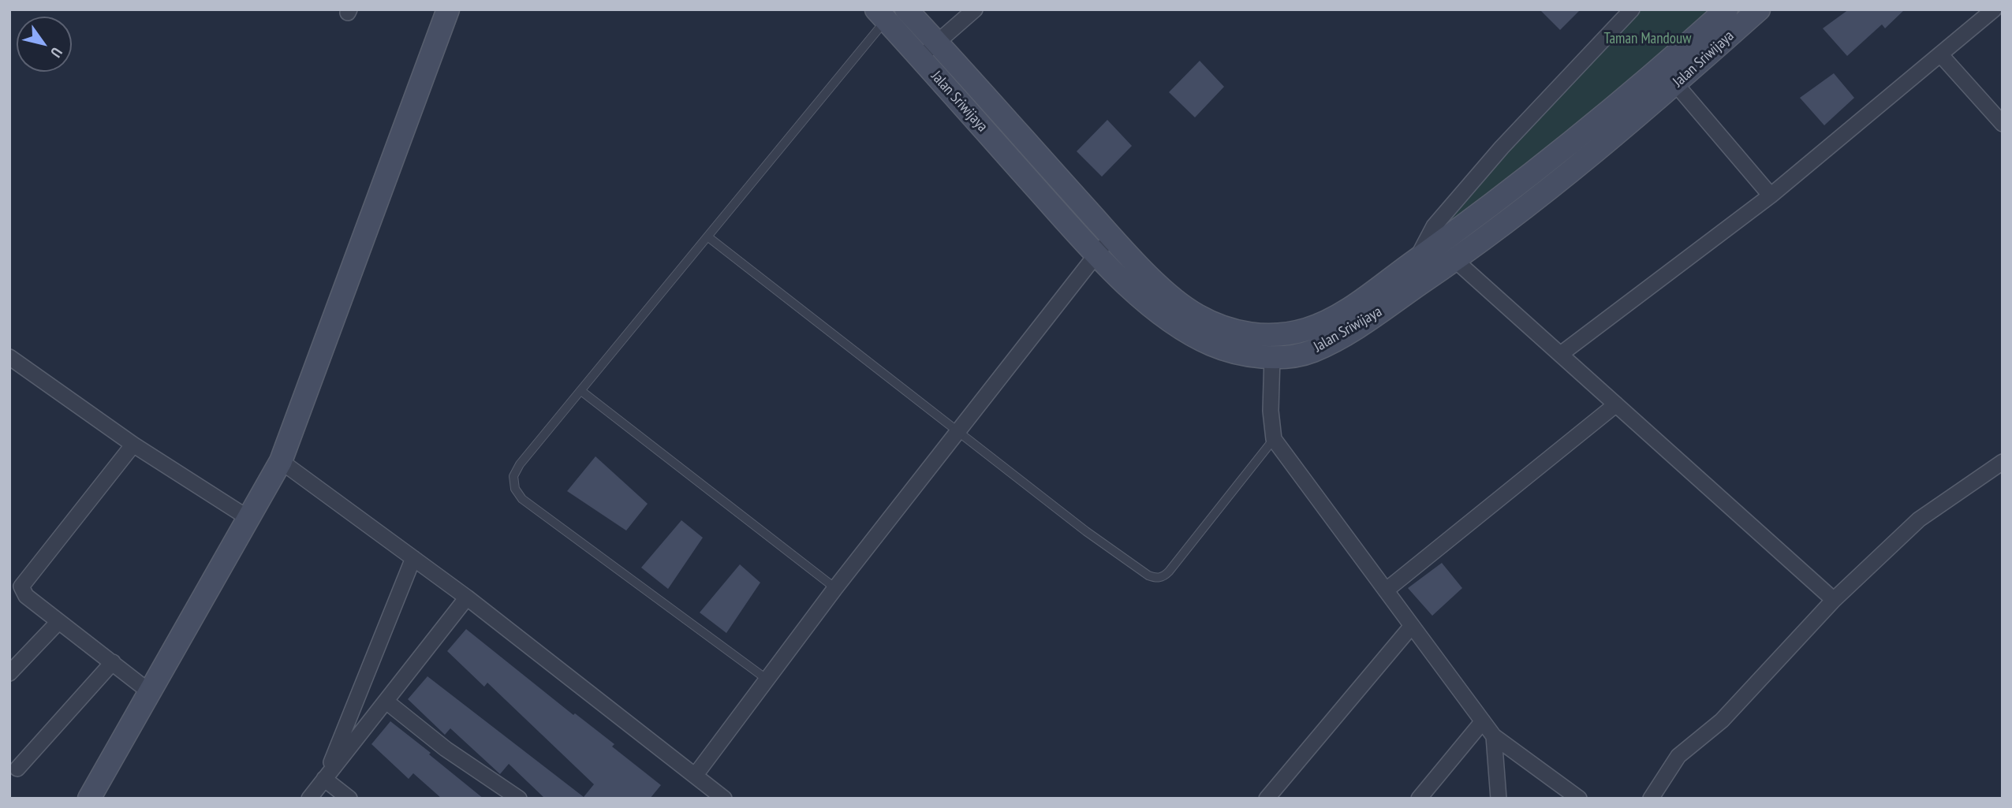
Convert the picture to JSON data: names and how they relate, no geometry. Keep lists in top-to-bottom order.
{
  "streets": {
    "main road": ["Jalan Sriwijaya"]
  },
  "parks": ["Taman Mandouw"],
  "north": "bottom right"
}
